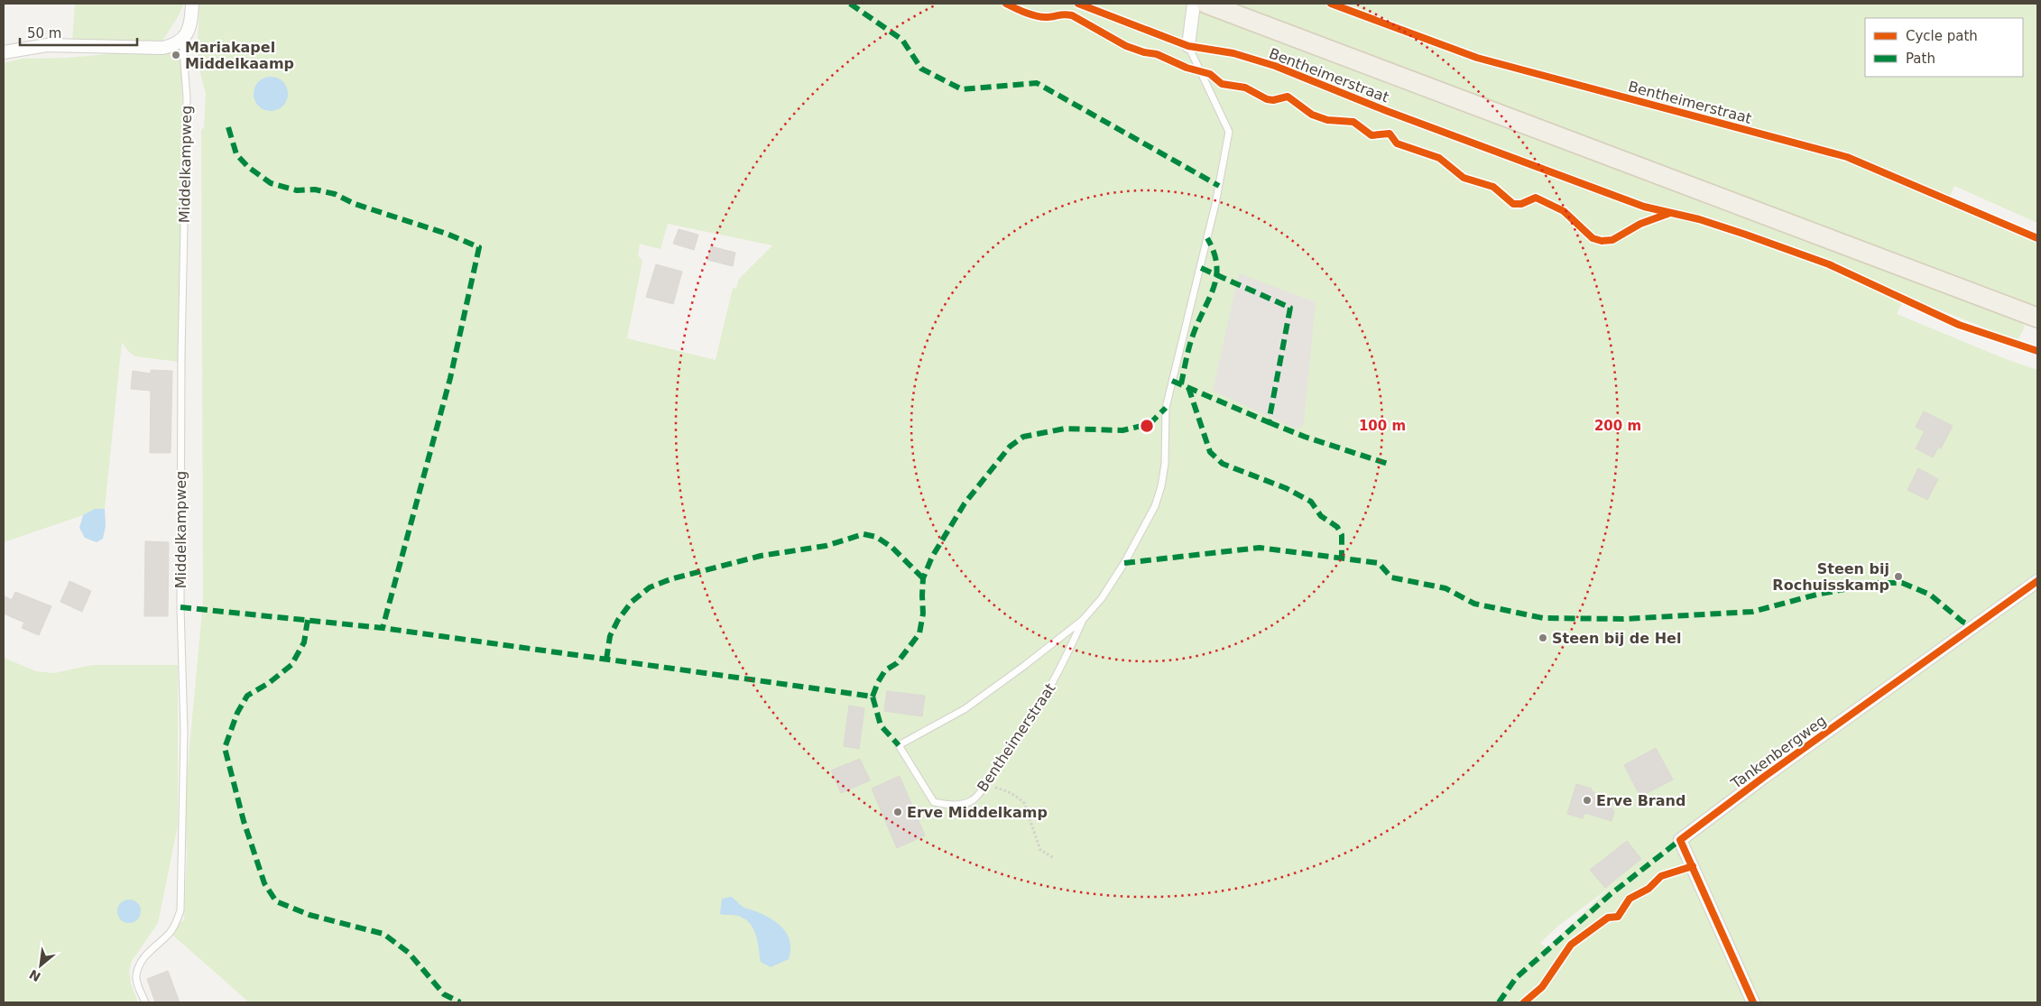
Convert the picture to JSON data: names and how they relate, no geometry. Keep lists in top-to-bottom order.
{
  "streets": {
    "main road": ["Bentheimerstraat"],
    "street": ["Tankenbergweg"],
    "lane": ["Middelkampweg"]
  },
  "places": [
    "Mariakapel Middelkaamp",
    "Steen bij Rochuisskamp",
    "Steen bij de Hel",
    "Erve Brand",
    "Erve Middelkamp"
  ],
  "legend": ["Cycle path", "Path"],
  "scale_bar": "50 m",
  "north": "bottom left",
  "rings": ["100 m", "200 m"]
}
